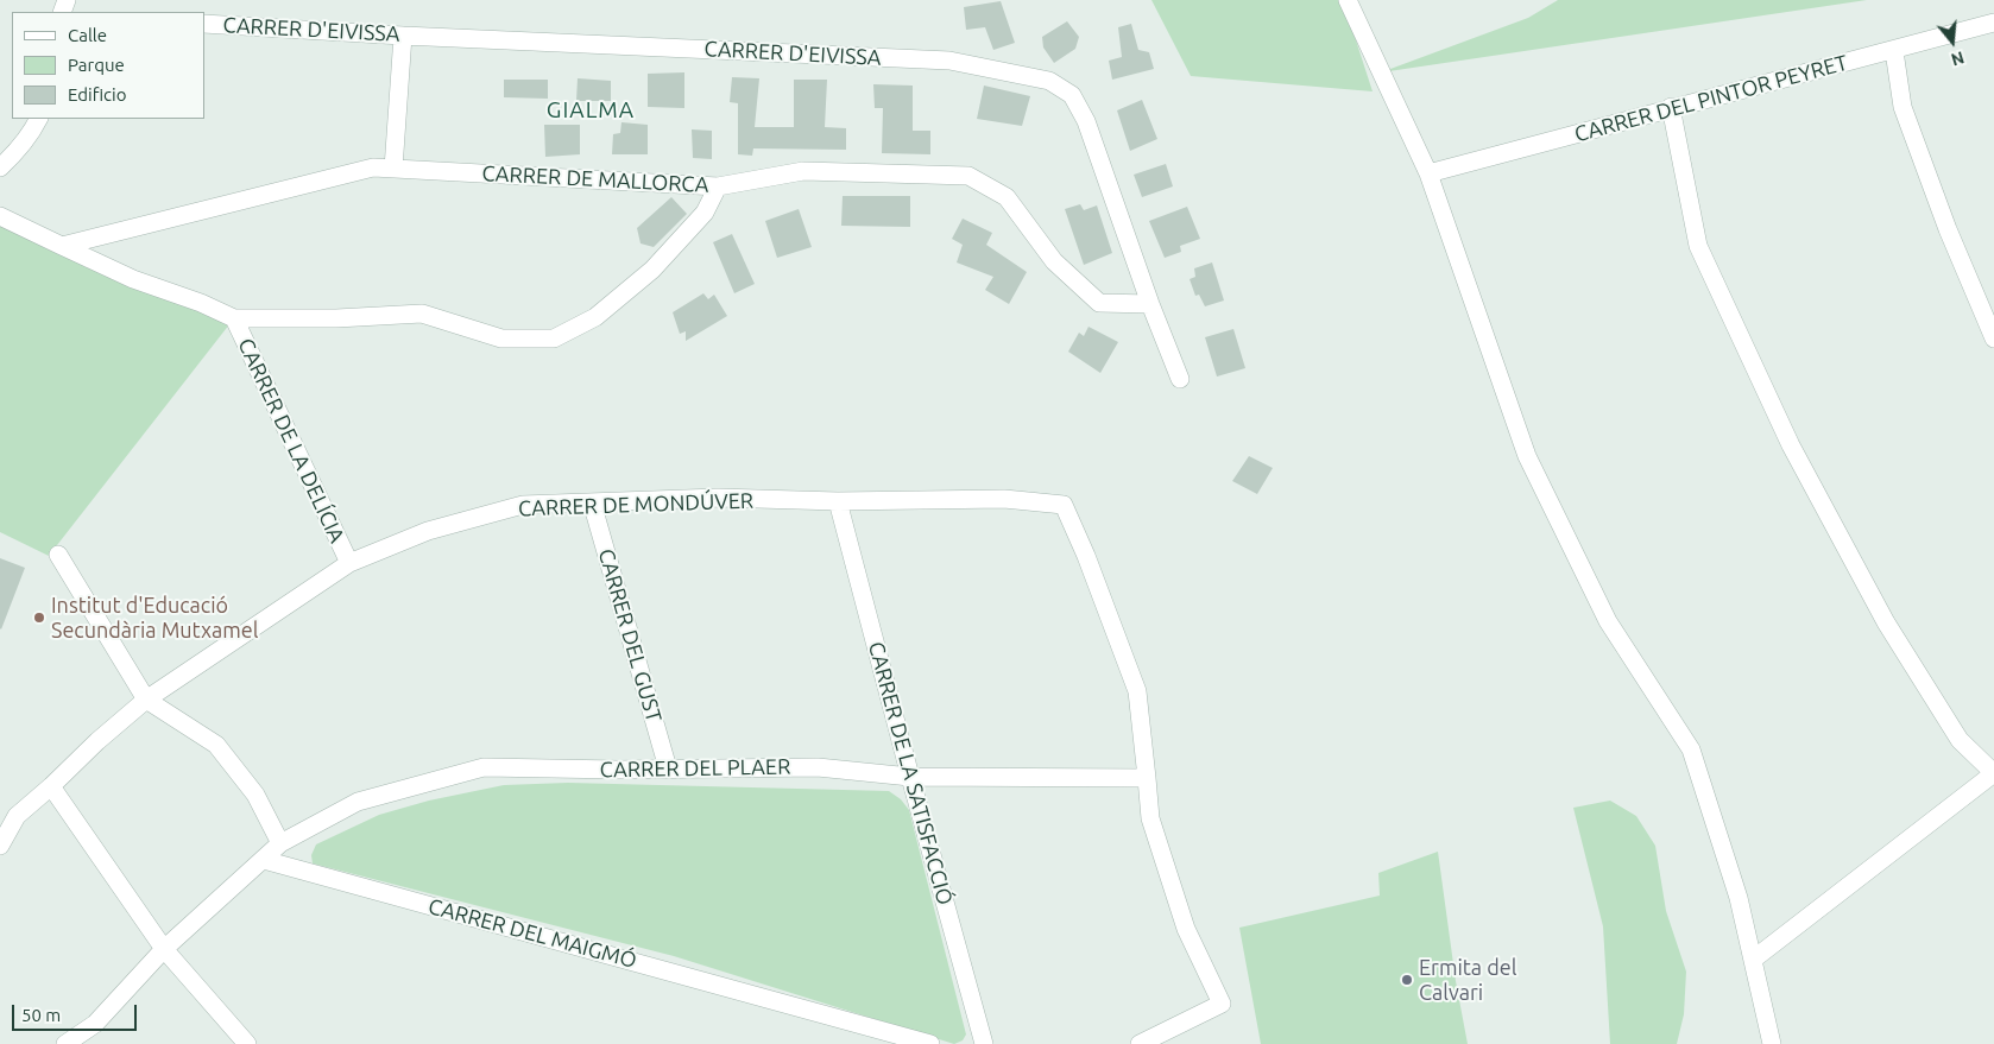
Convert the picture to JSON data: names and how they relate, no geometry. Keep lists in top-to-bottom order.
{
  "streets": {
    "street": [
      "CARRER D'EIVISSA",
      "CARRER DEL PINTOR PEYRET",
      "CARRER DE MALLORCA",
      "CARRER DE LA DELÍCIA",
      "CARRER DE MONDÚVER",
      "CARRER DEL GUST",
      "CARRER DEL PLAER",
      "CARRER DE LA SATISFACCIÓ",
      "CARRER DEL MAIGMÓ"
    ]
  },
  "crossings": [
    ["CARRER D'EIVISSA", "CARRER DE MALLORCA"],
    ["CARRER DE LA DELÍCIA", "CARRER DE MONDÚVER"],
    ["CARRER DE MONDÚVER", "CARRER DEL GUST"],
    ["CARRER DE MONDÚVER", "CARRER DEL PLAER"],
    ["CARRER DE MONDÚVER", "CARRER DE LA SATISFACCIÓ"],
    ["CARRER DEL GUST", "CARRER DEL PLAER"],
    ["CARRER DEL PLAER", "CARRER DE LA SATISFACCIÓ"],
    ["CARRER DEL PLAER", "CARRER DEL MAIGMÓ"]
  ],
  "districts": ["GIALMA"],
  "places": ["Institut d'Educació Secundària Mutxamel", "Ermita del Calvari"],
  "legend": ["Calle", "Parque", "Edificio"],
  "scale_bar": "50 m",
  "north": "bottom"
}
